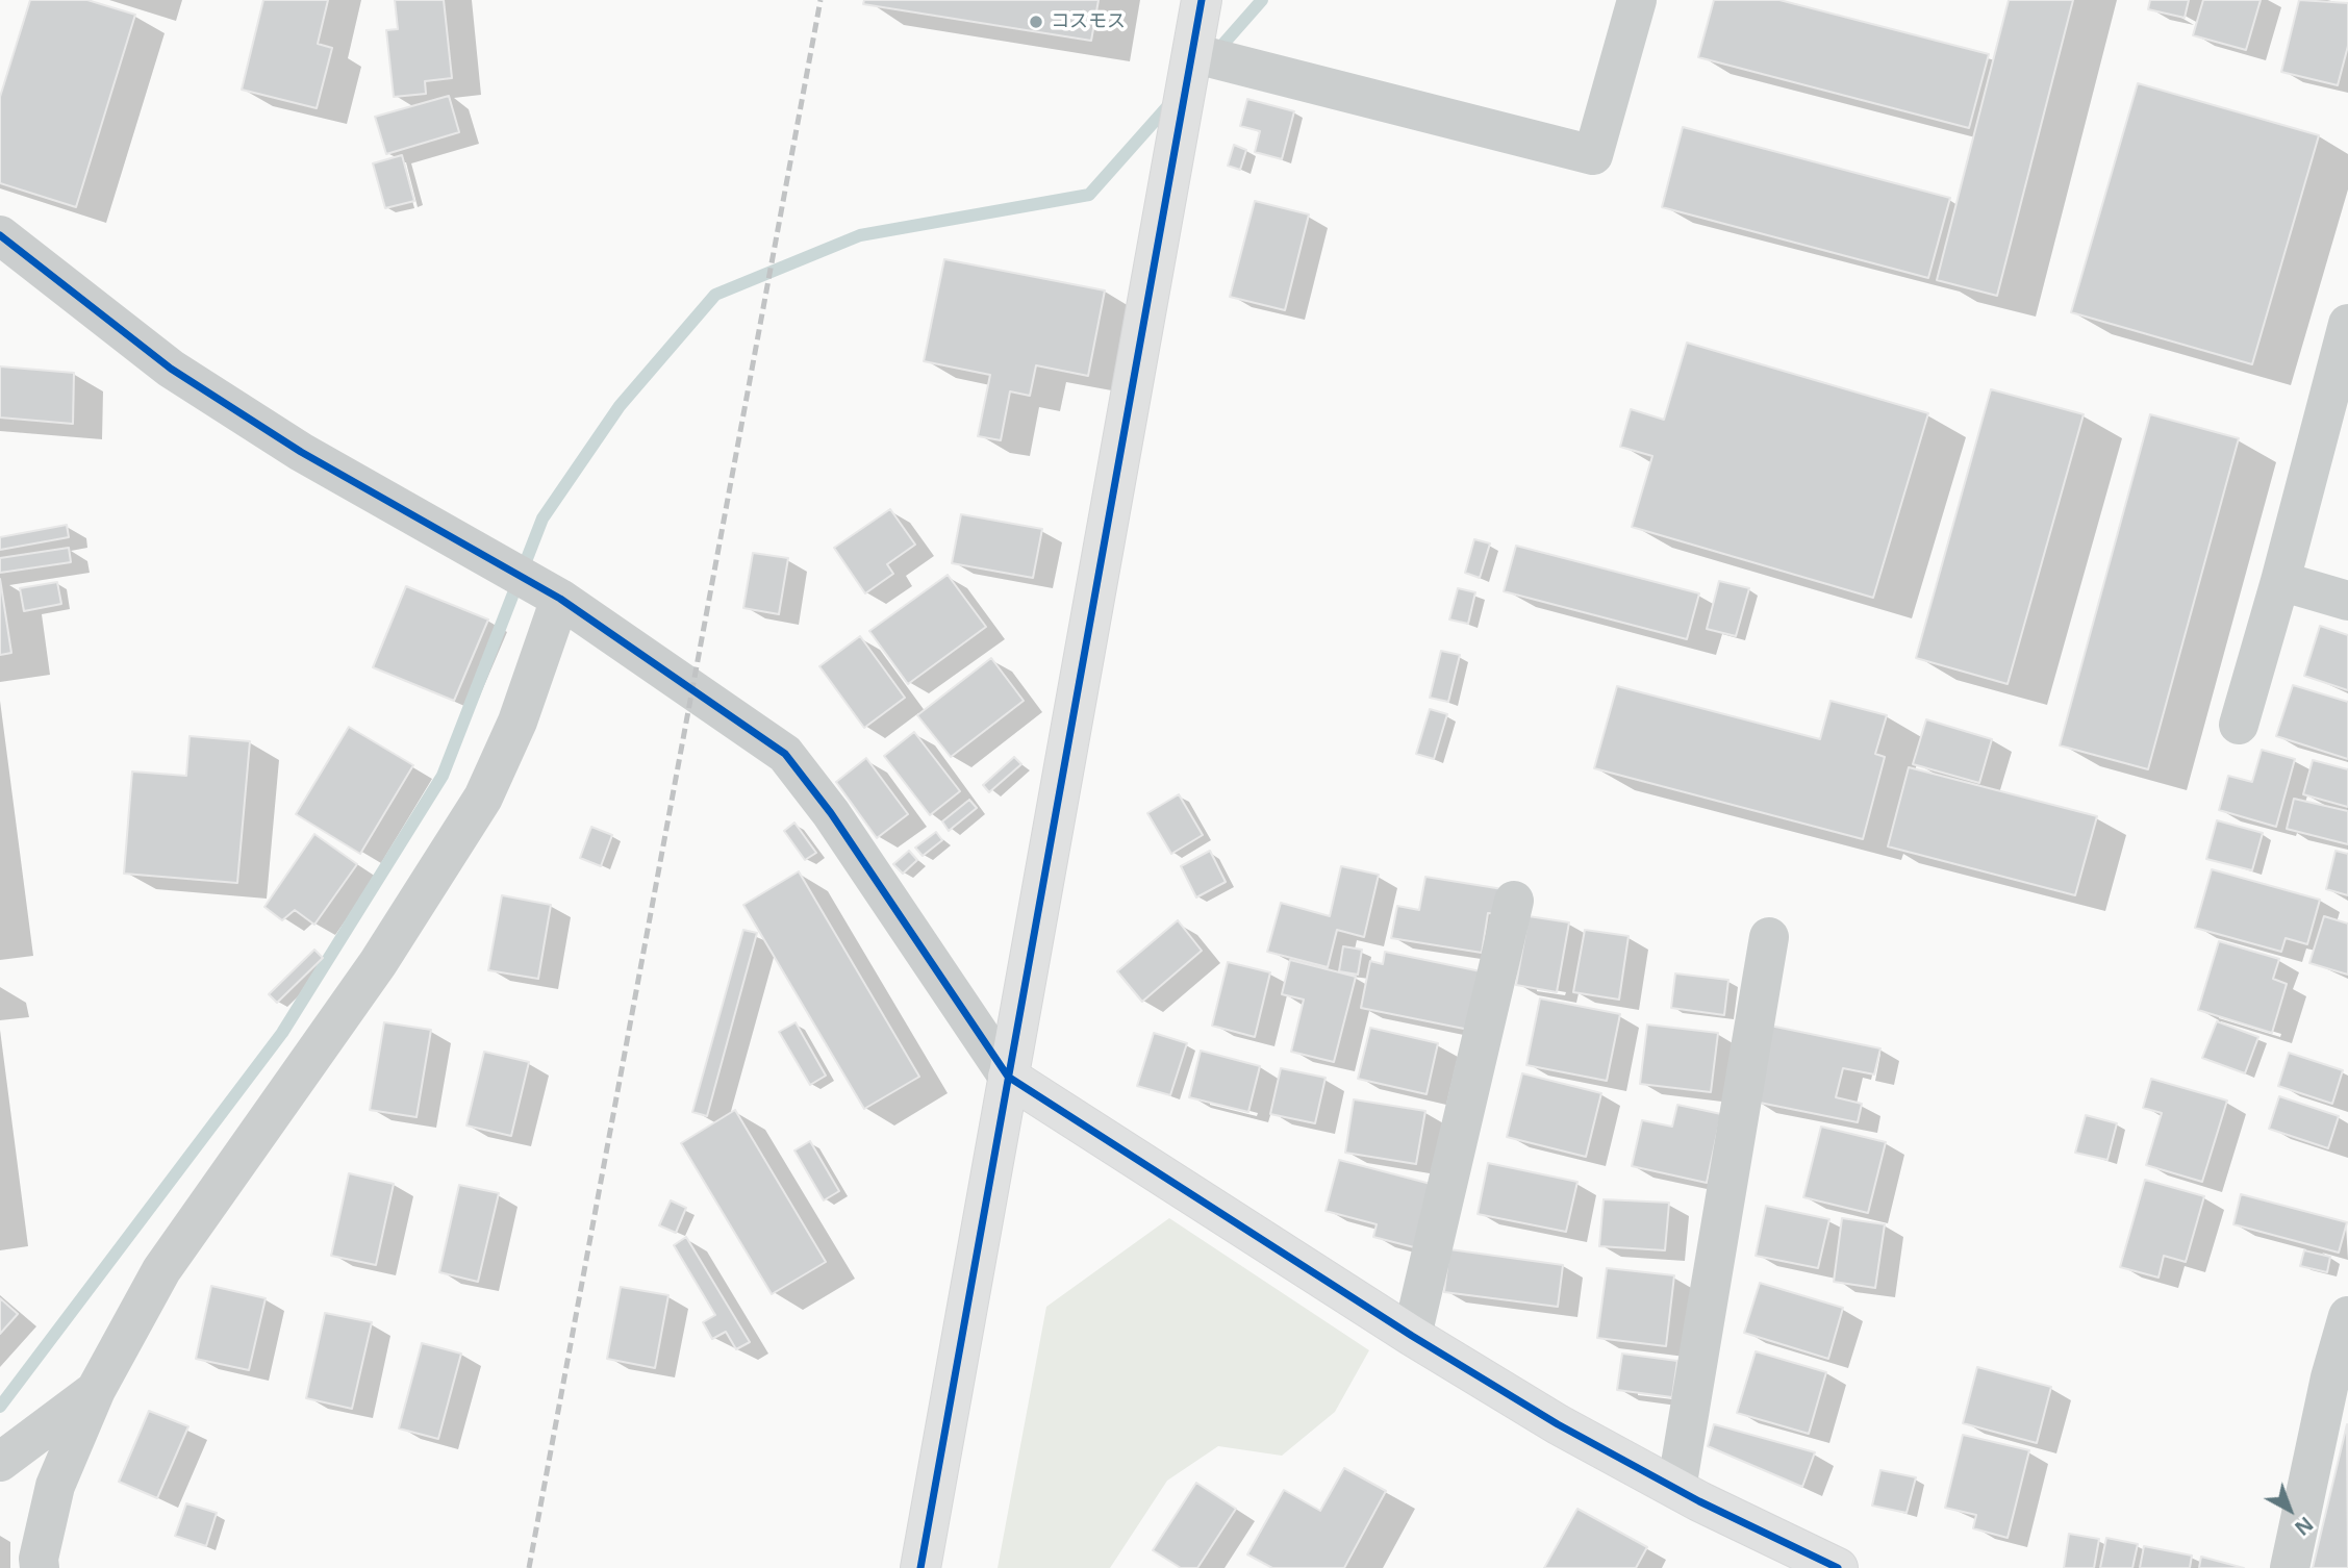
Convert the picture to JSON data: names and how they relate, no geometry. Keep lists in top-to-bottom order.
{
  "places": ["コスモス"],
  "north": "bottom right"
}
